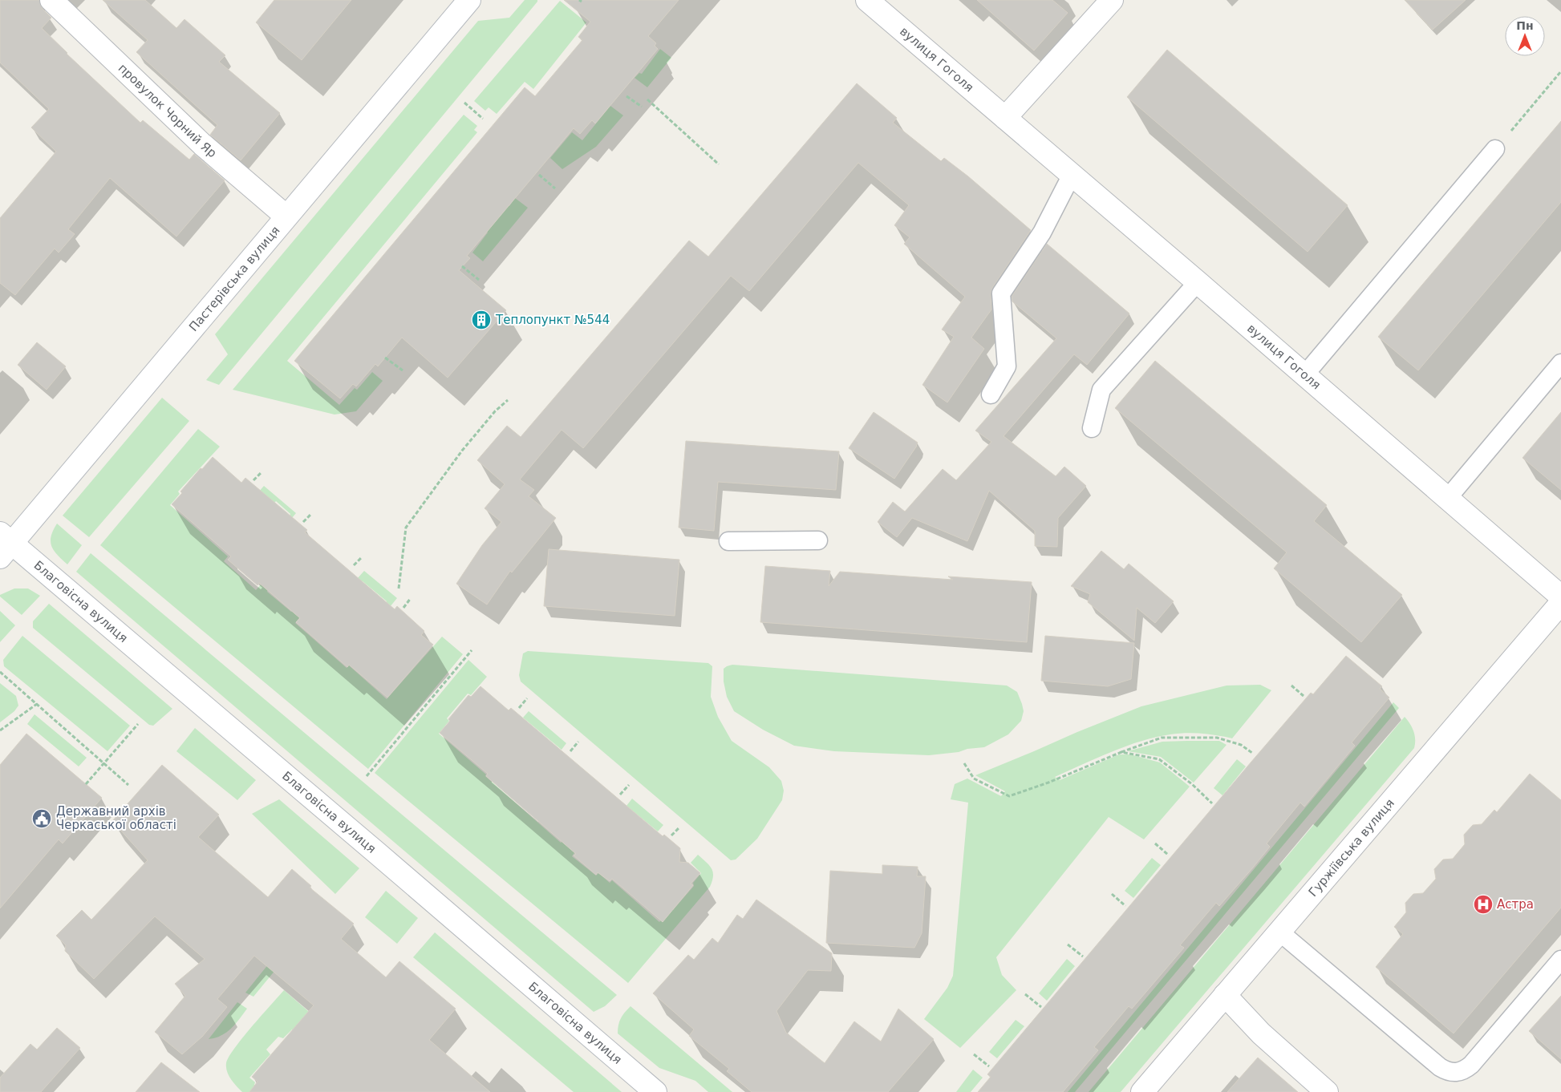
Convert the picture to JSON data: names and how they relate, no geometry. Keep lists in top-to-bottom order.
{
  "streets": {
    "street": [
      "вулиця Гоголя",
      "провулок Чорний Яр",
      "Пастерівська вулиця",
      "Благовісна вулиця",
      "Гуржіївська вулиця"
    ]
  },
  "crossings": [
    ["провулок Чорний Яр", "Пастерівська вулиця"],
    ["Пастерівська вулиця", "Благовісна вулиця"]
  ],
  "places": {
    "building": ["Теплопункт №544"],
    "public building": ["Державний архів Черкаської області"],
    "hospital": ["Астра"]
  },
  "north": "top"
}
